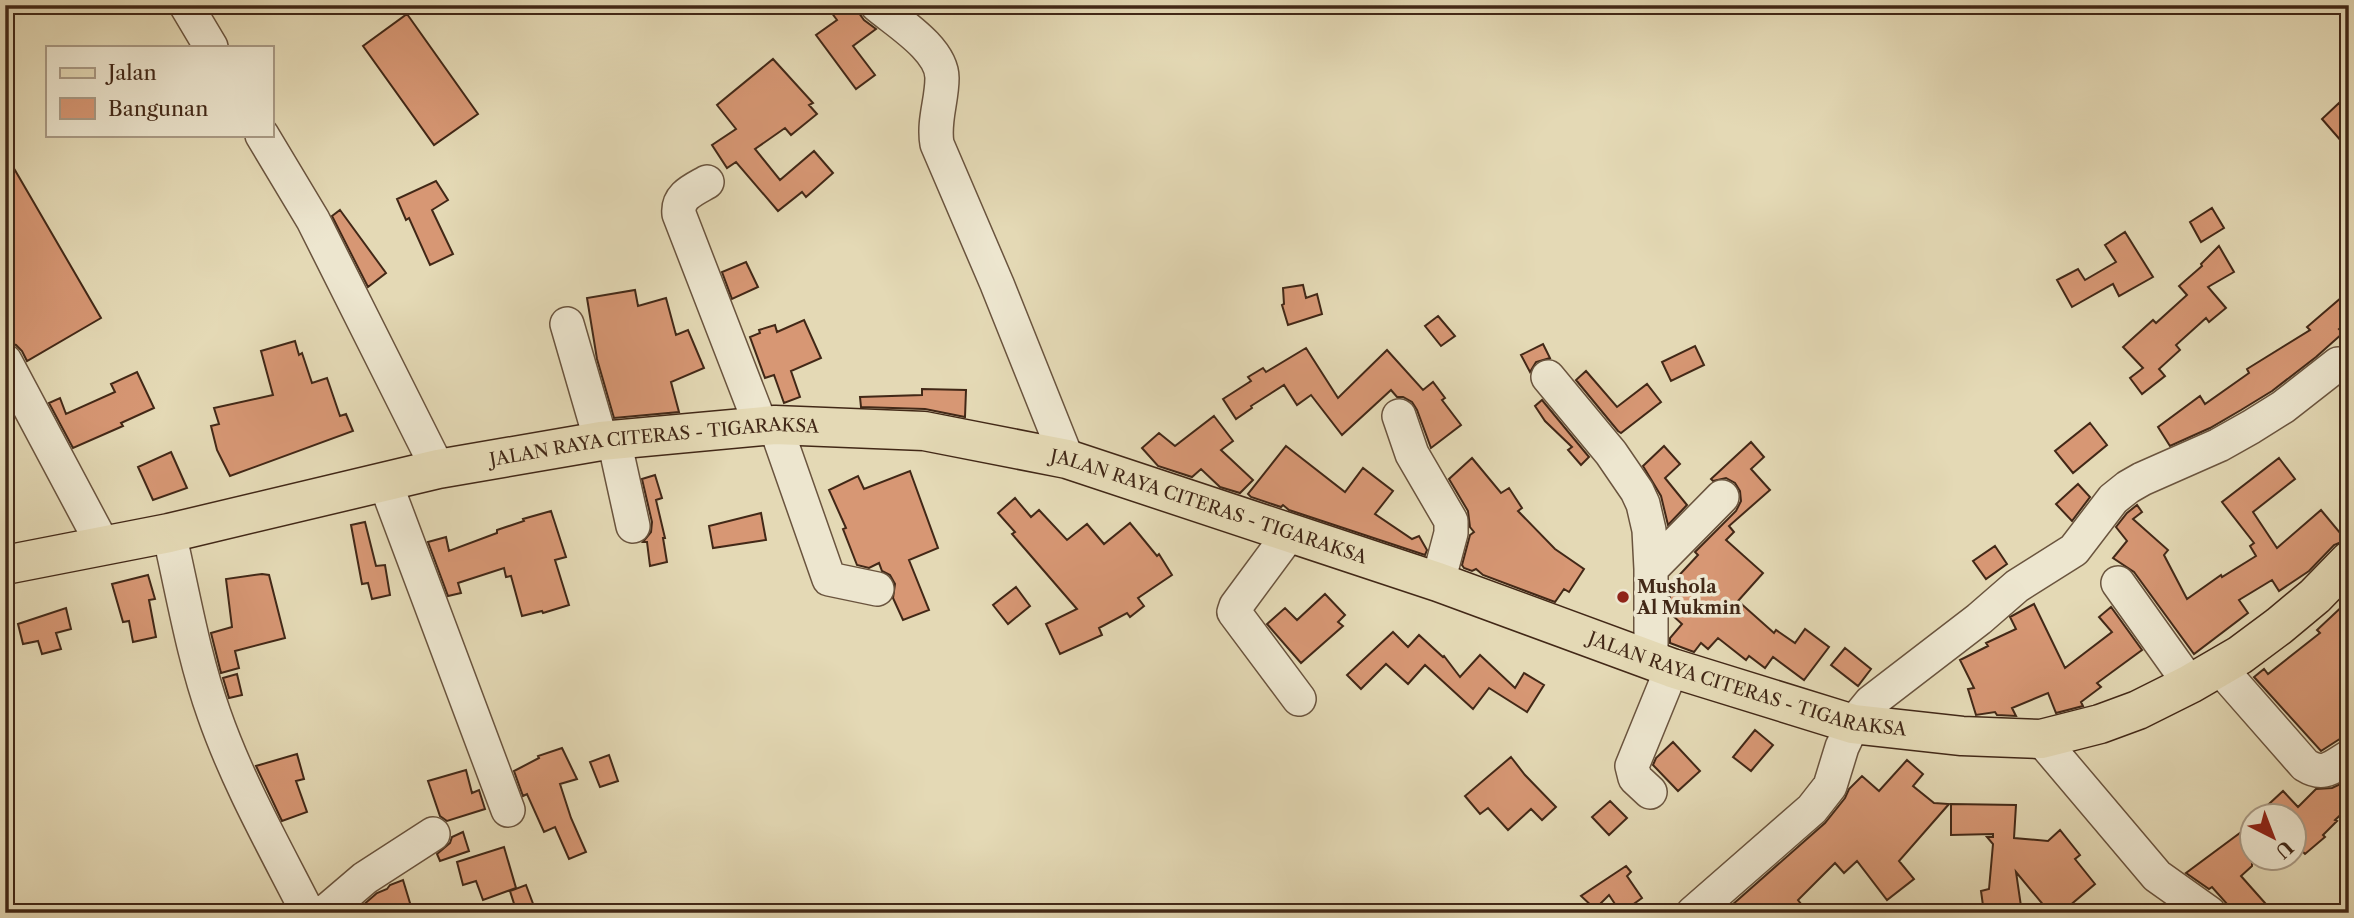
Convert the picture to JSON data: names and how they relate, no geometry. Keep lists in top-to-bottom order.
{
  "streets": {
    "main road": ["JALAN RAYA CITERAS - TIGARAKSA"]
  },
  "places": ["Mushola Al Mukmin"],
  "legend": ["Jalan", "Bangunan"],
  "north": "bottom right"
}
